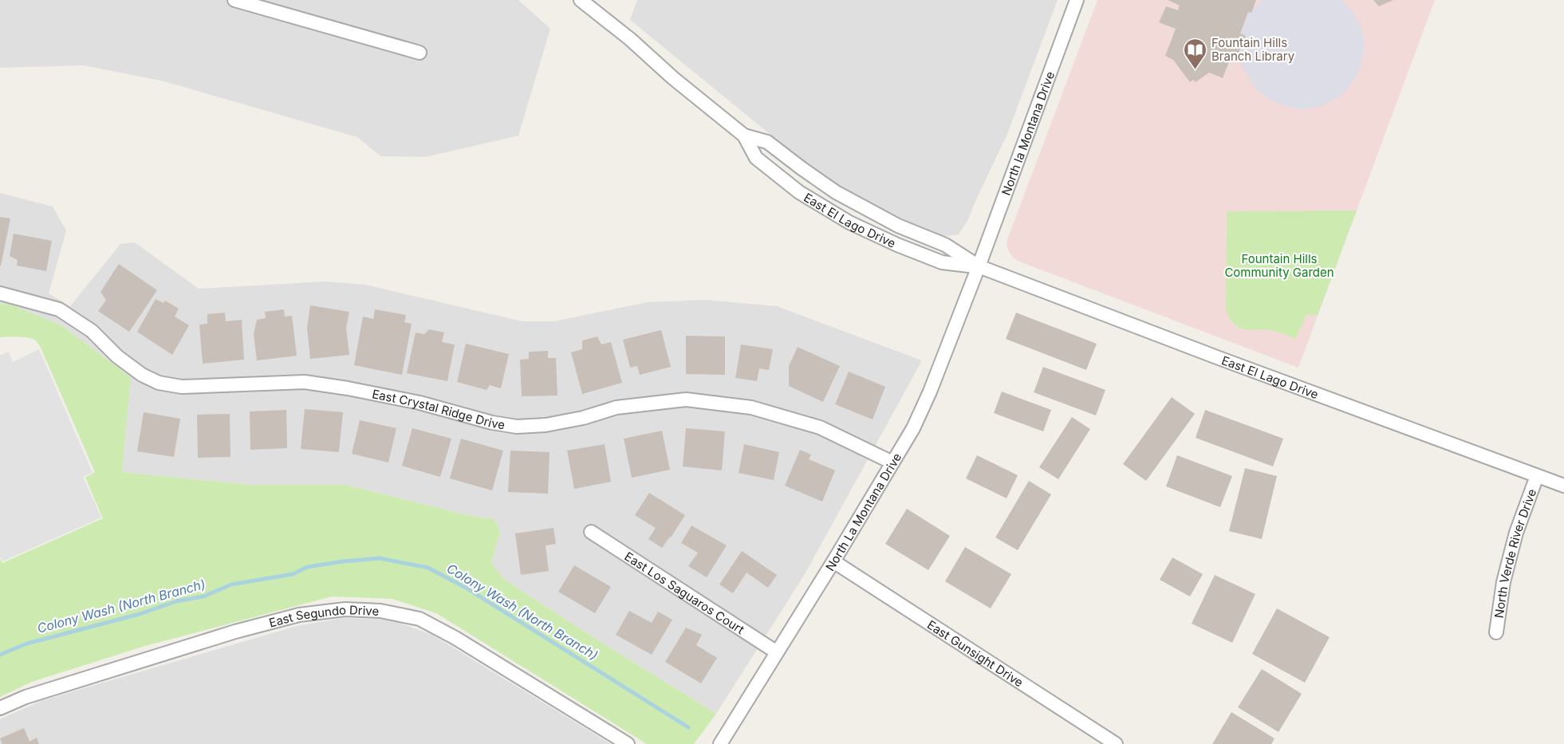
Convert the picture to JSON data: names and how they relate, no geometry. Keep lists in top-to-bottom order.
{
  "streets": {
    "street": [
      "North la Montana Drive",
      "East El Lago Drive",
      "East Crystal Ridge Drive",
      "North La Montana Drive",
      "North Verde River Drive",
      "East Los Saguaros Court",
      "East Segundo Drive",
      "East Gunsight Drive"
    ]
  },
  "crossings": [
    ["North la Montana Drive", "East El Lago Drive"],
    ["North la Montana Drive", "North La Montana Drive"],
    ["East El Lago Drive", "North La Montana Drive"],
    ["East El Lago Drive", "North Verde River Drive"],
    ["East Crystal Ridge Drive", "North La Montana Drive"],
    ["North La Montana Drive", "East Los Saguaros Court"],
    ["North La Montana Drive", "East Gunsight Drive"]
  ],
  "water": ["Colony Wash (North Branch)"],
  "parks": ["Fountain Hills Community Garden"],
  "places": {
    "library": ["Fountain Hills Branch Library"]
  }
}
